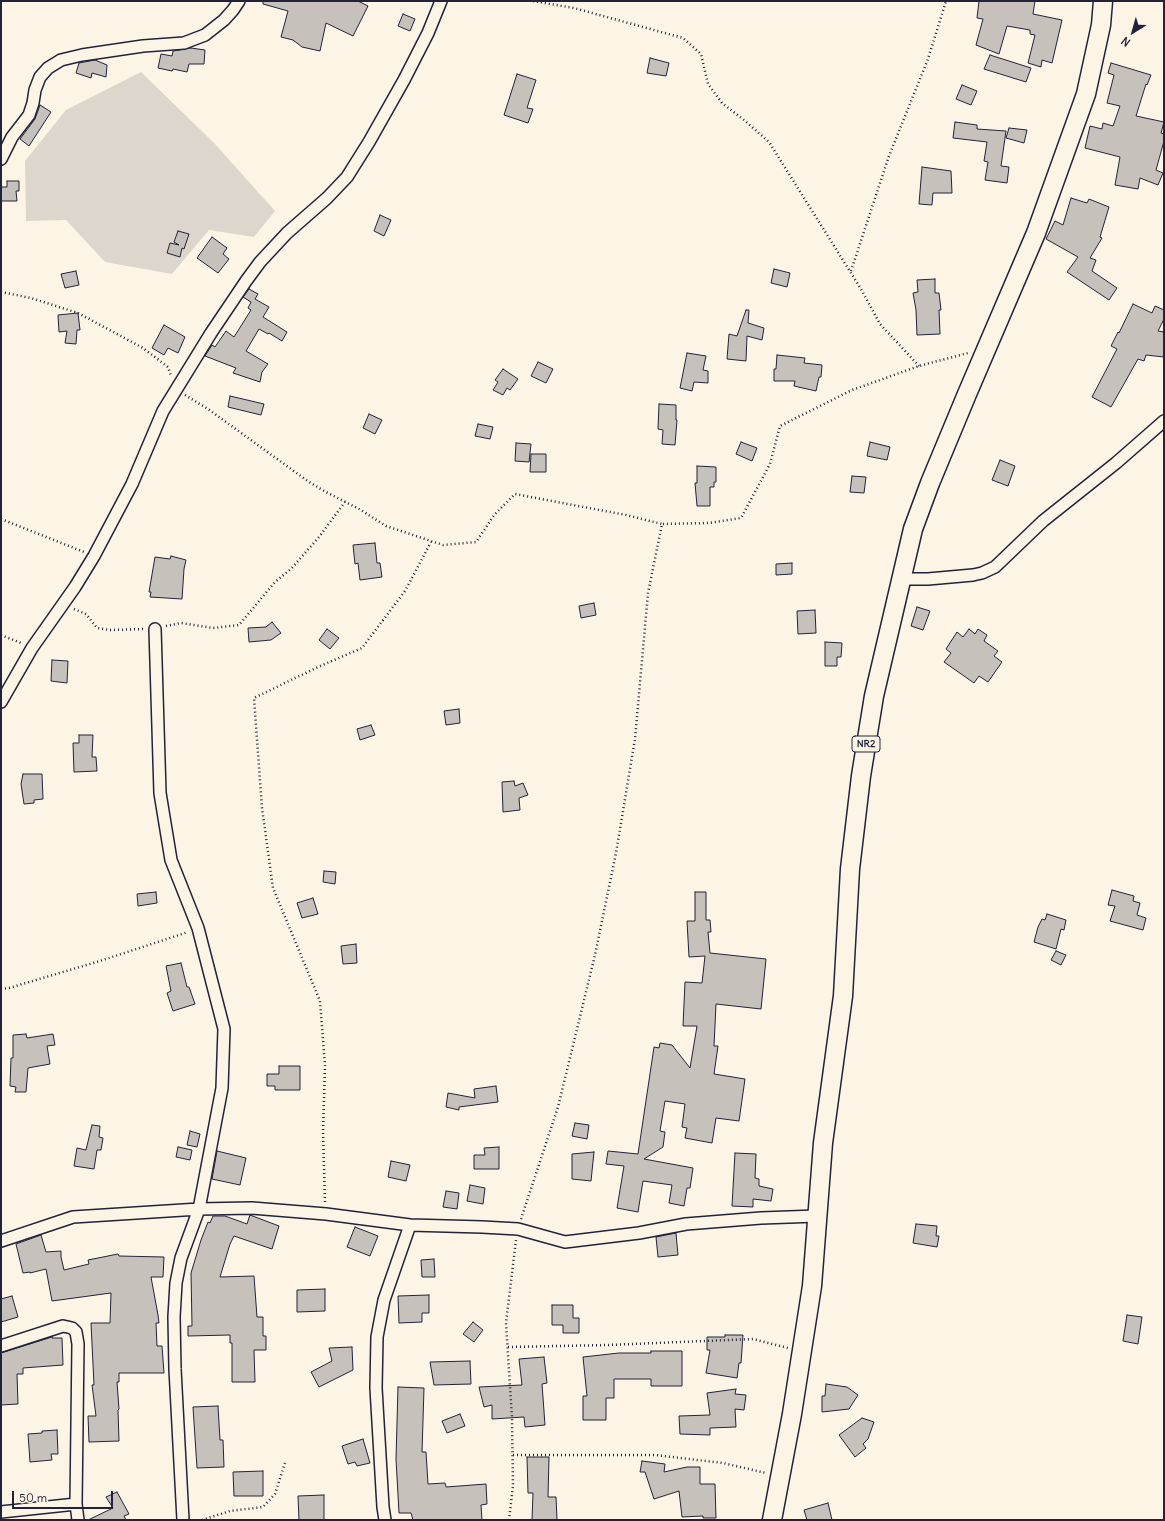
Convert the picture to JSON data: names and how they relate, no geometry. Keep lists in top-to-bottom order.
{
  "streets": {
    "highway": ["NR2"]
  },
  "scale_bar": "50 m",
  "north": "bottom left"
}
